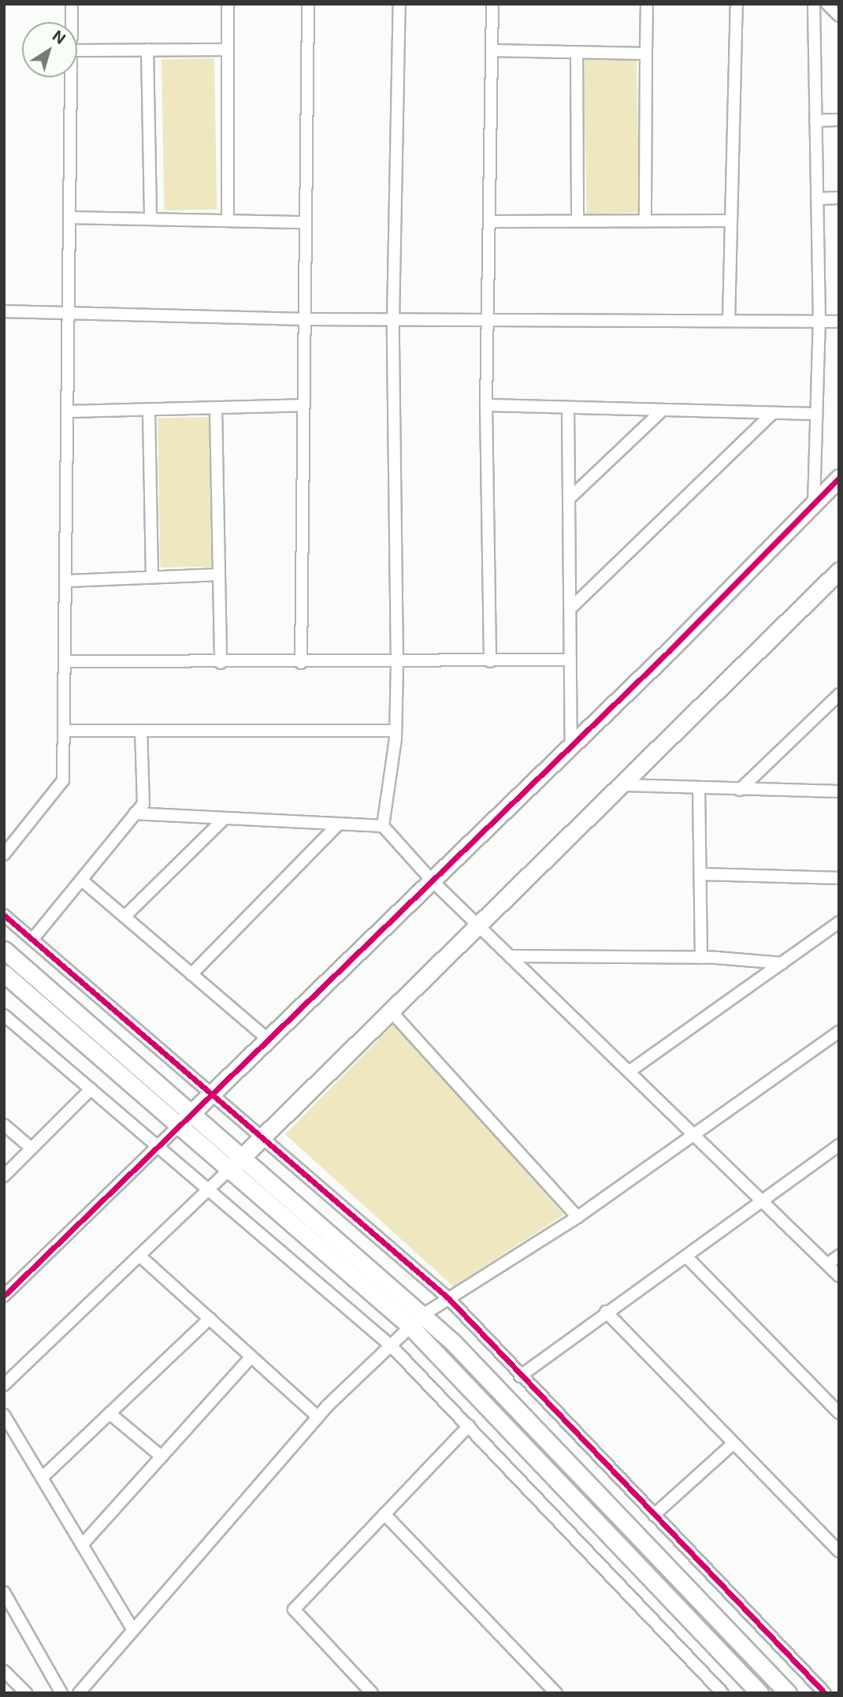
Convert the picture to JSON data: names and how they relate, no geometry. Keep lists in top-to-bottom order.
{
  "north": "top right"
}
